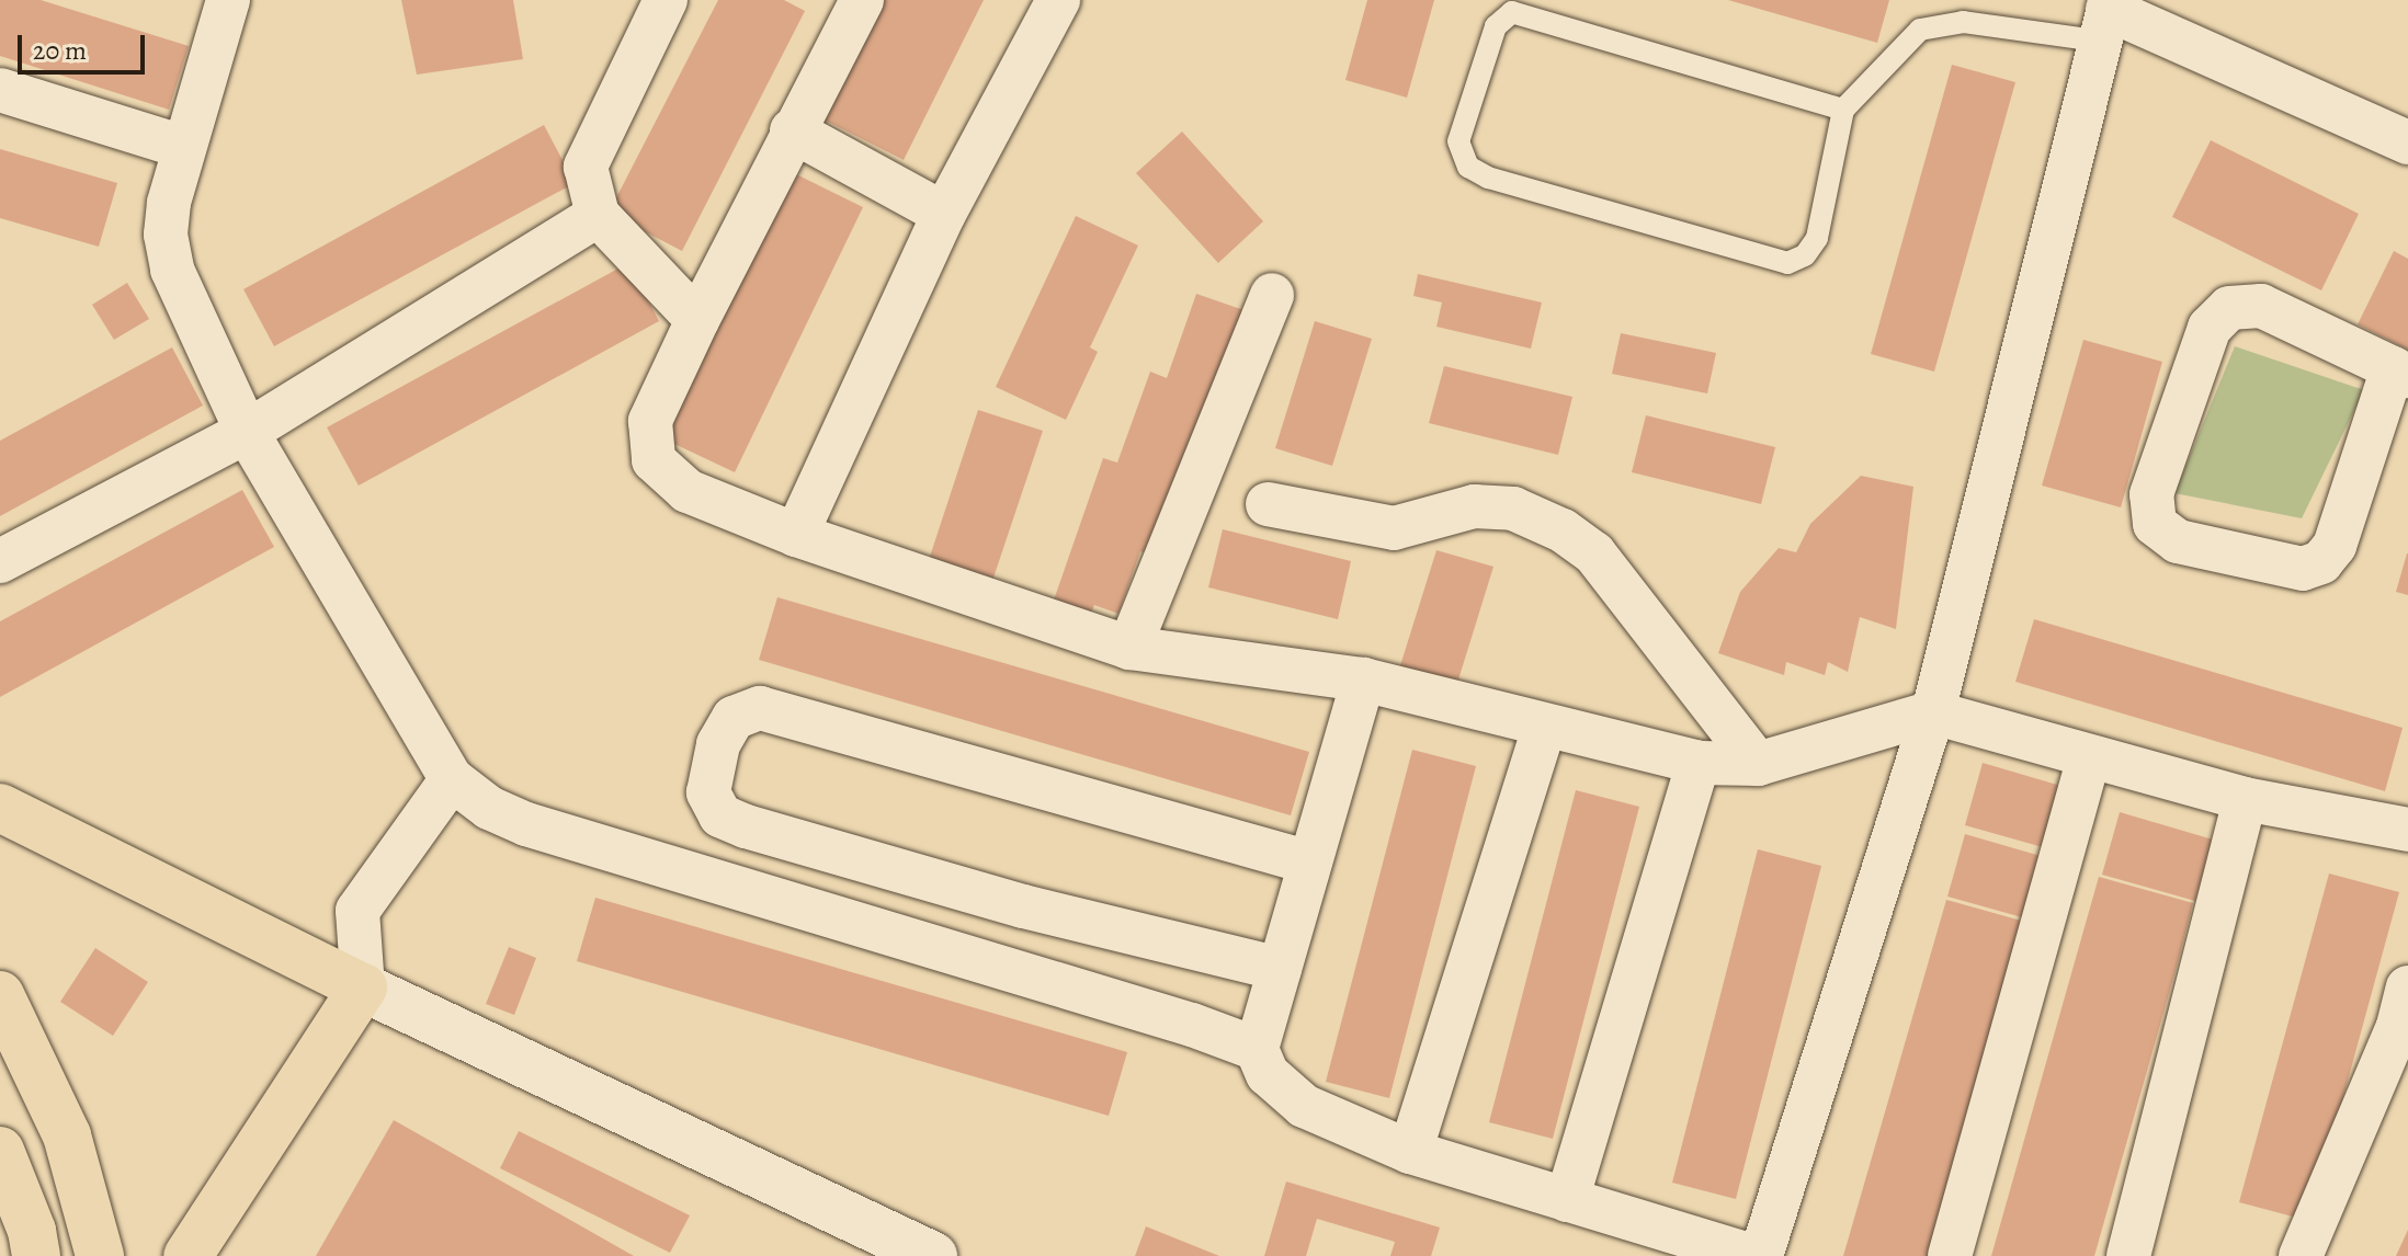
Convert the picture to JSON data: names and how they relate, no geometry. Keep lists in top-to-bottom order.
{
  "scale_bar": "20 m"
}
